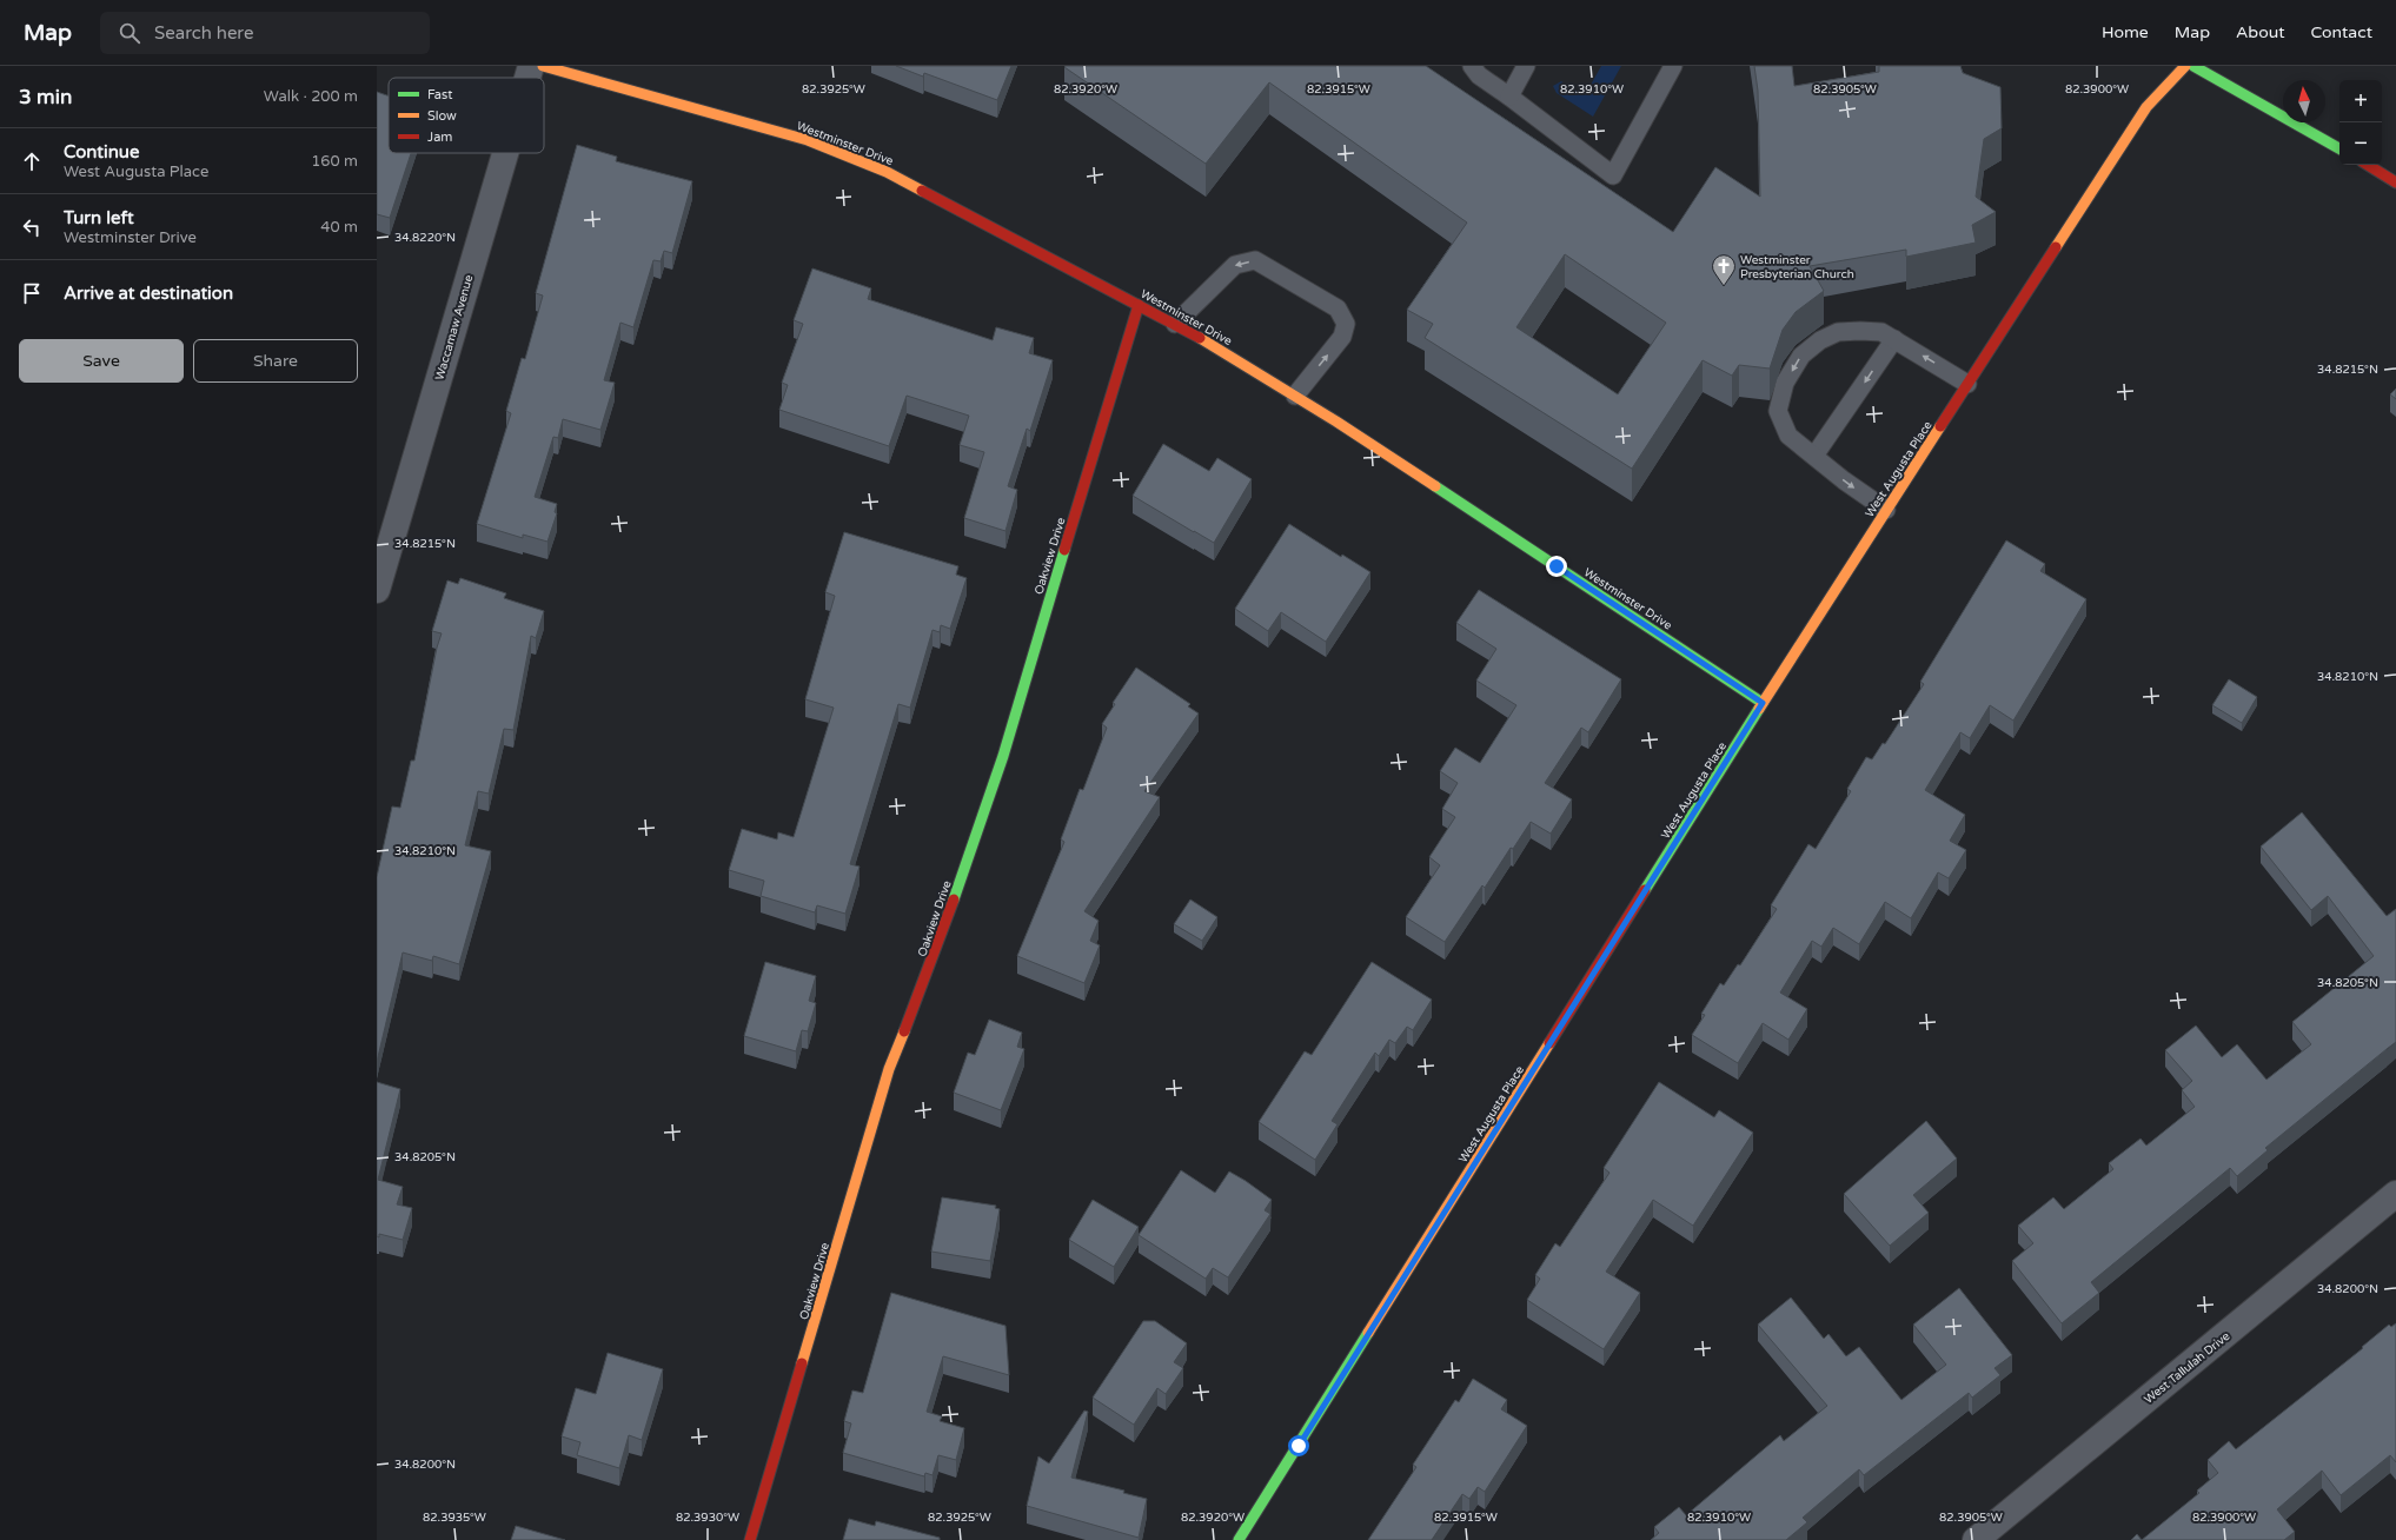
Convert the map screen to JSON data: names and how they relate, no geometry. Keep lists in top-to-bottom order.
{
  "streets": {
    "street": [
      "Westminster Drive",
      "Waccamaw Avenue",
      "West Augusta Place",
      "Oakview Drive",
      "West Tallulah Drive"
    ]
  },
  "crossings": [
    ["Westminster Drive", "West Augusta Place"],
    ["Westminster Drive", "Oakview Drive"]
  ],
  "places": {
    "church": ["Westminster Presbyterian Church"]
  },
  "legend": ["Fast", "Slow", "Jam"],
  "north": "top",
  "page": {
    "header": "Map",
    "search": "Search here",
    "nav": [
      "Home",
      "Map",
      "About",
      "Contact"
    ],
    "heading": ["3 min", "Walk · 200 m"],
    "map_buttons": ["+", "−"],
    "list": [
      ["Continue", "West Augusta Place", "160 m"],
      ["Turn left", "Westminster Drive", "40 m"],
      "Arrive at destination"
    ],
    "buttons": ["Save", "Share"]
  },
  "coordinates": [
    "82.3925°W",
    "82.3920°W",
    "82.3915°W",
    "82.3910°W",
    "82.3905°W",
    "82.3900°W",
    "34.8220°N",
    "34.8215°N",
    "34.8210°N",
    "34.8205°N",
    "34.8200°N",
    "82.3935°W",
    "82.3930°W"
  ]
}
